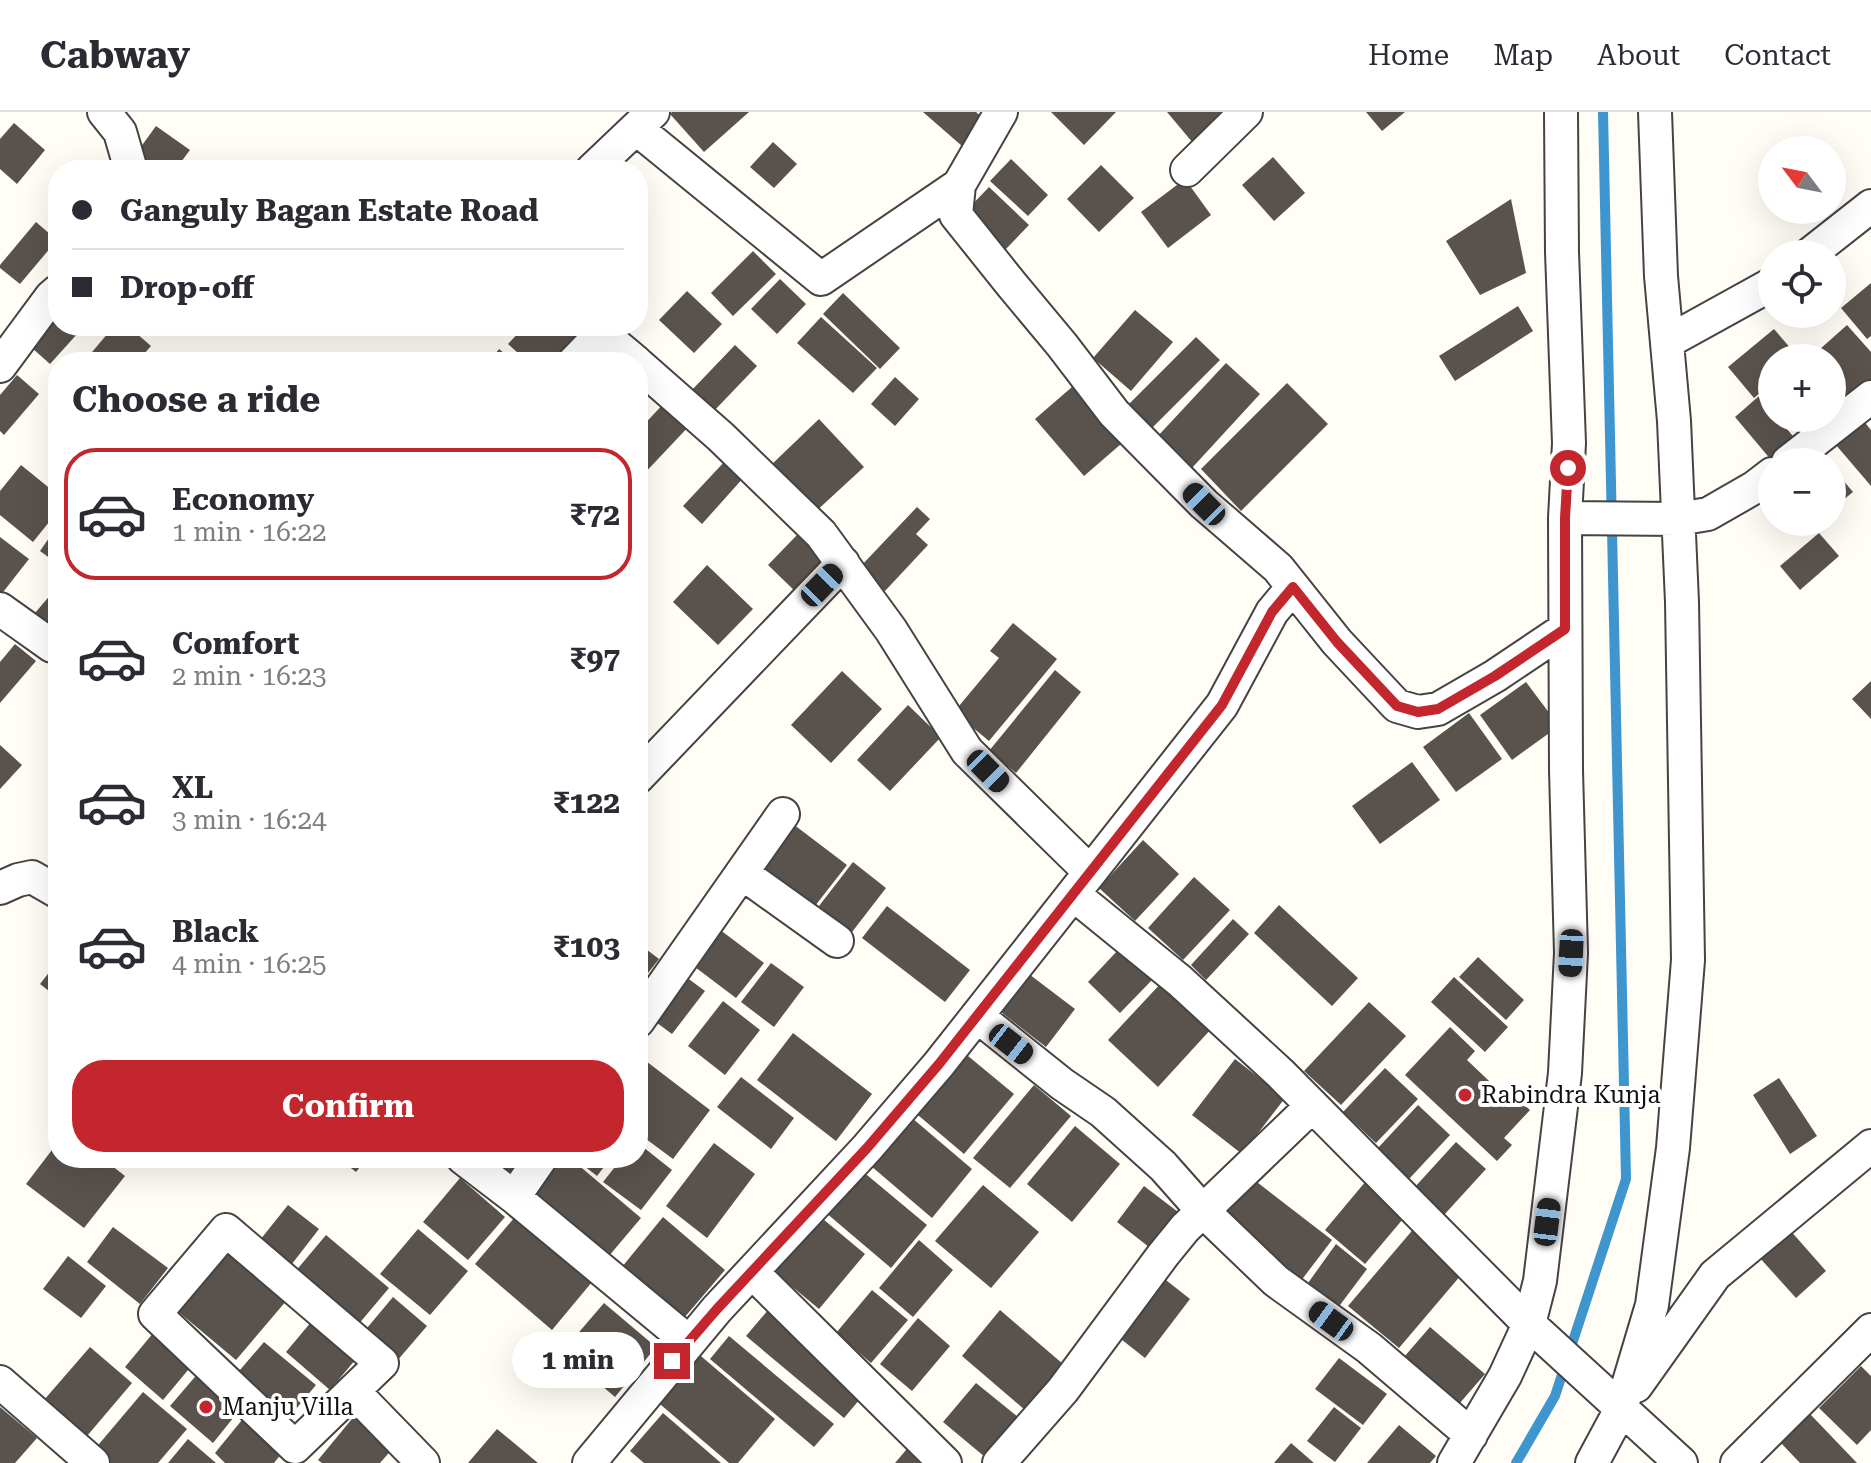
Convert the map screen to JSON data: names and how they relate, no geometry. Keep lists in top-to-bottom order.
{
  "places": ["Rabindra Kunja", "Manju Villa"],
  "north": "top left",
  "page": {
    "header": "Cabway",
    "nav": [
      "Home",
      "Map",
      "About",
      "Contact"
    ],
    "map_buttons": ["+", "−"],
    "banner": ["Ganguly Bagan Estate Road", "Drop-off"],
    "heading": "Choose a ride",
    "list": [
      {
        "name": "Economy",
        "note": "1 min · 16:22",
        "value": "₹72"
      },
      {
        "name": "Comfort",
        "note": "2 min · 16:23",
        "value": "₹97"
      },
      {
        "name": "XL",
        "note": "3 min · 16:24",
        "value": "₹122"
      },
      {
        "name": "Black",
        "note": "4 min · 16:25",
        "value": "₹103"
      }
    ],
    "buttons": "Confirm",
    "bubble": "1 min"
  }
}
